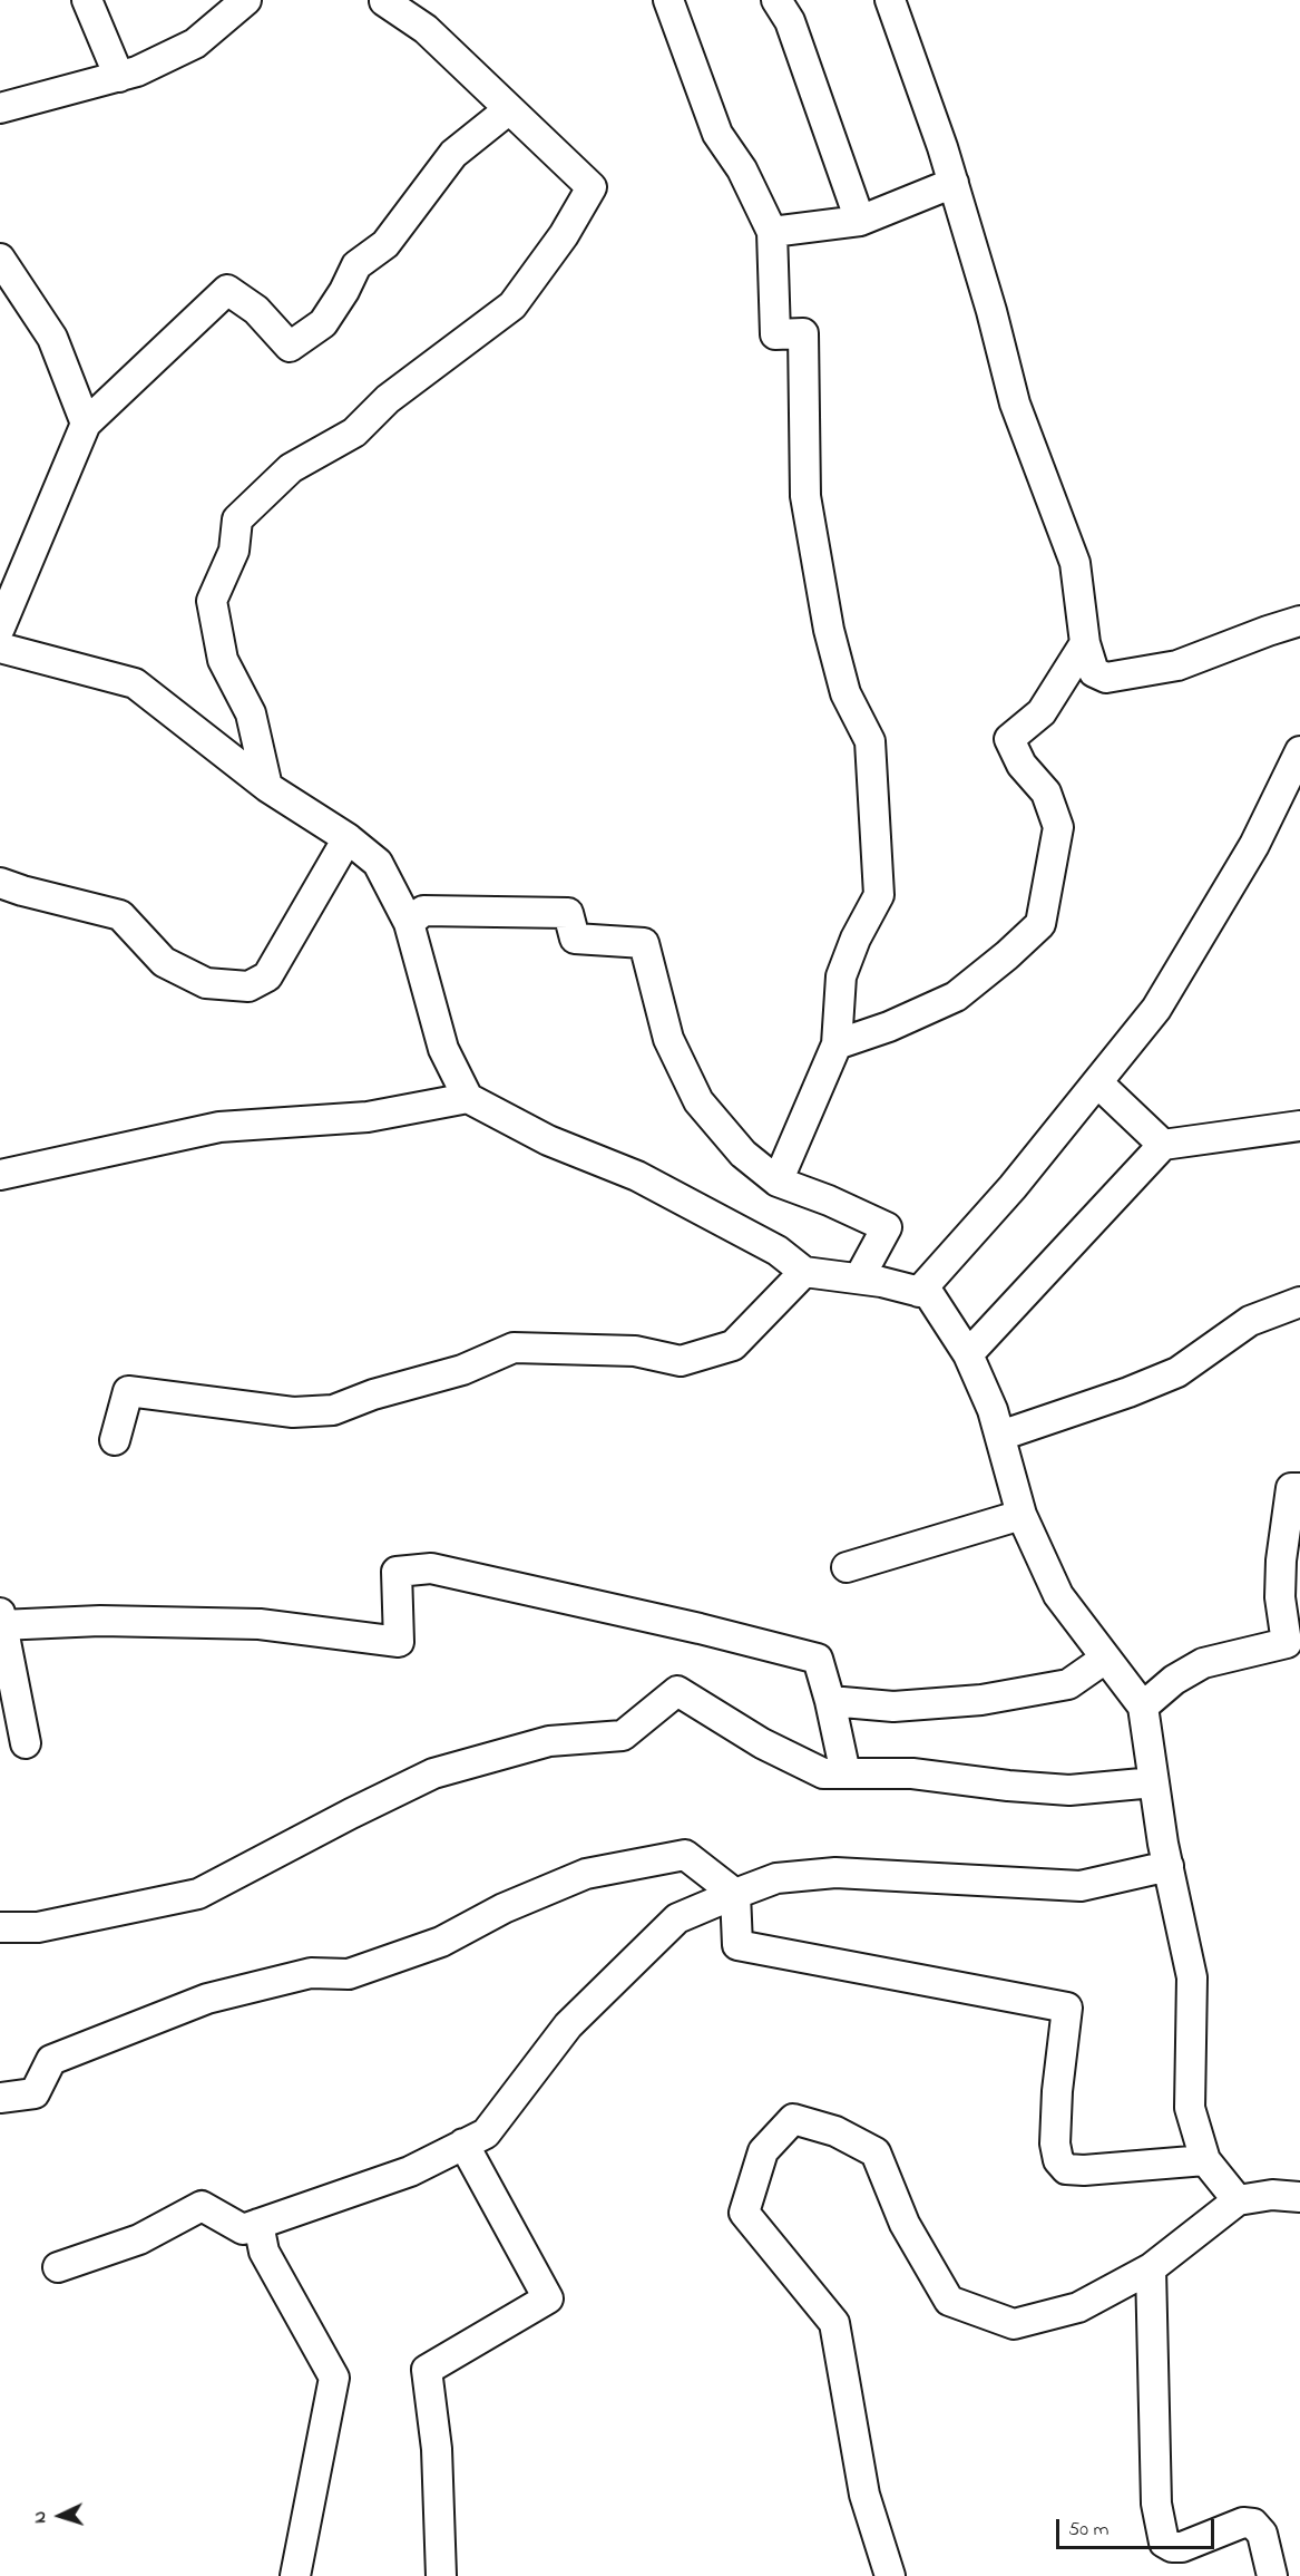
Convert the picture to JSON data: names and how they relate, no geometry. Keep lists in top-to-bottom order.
{
  "scale_bar": "50 m",
  "north": "left"
}
